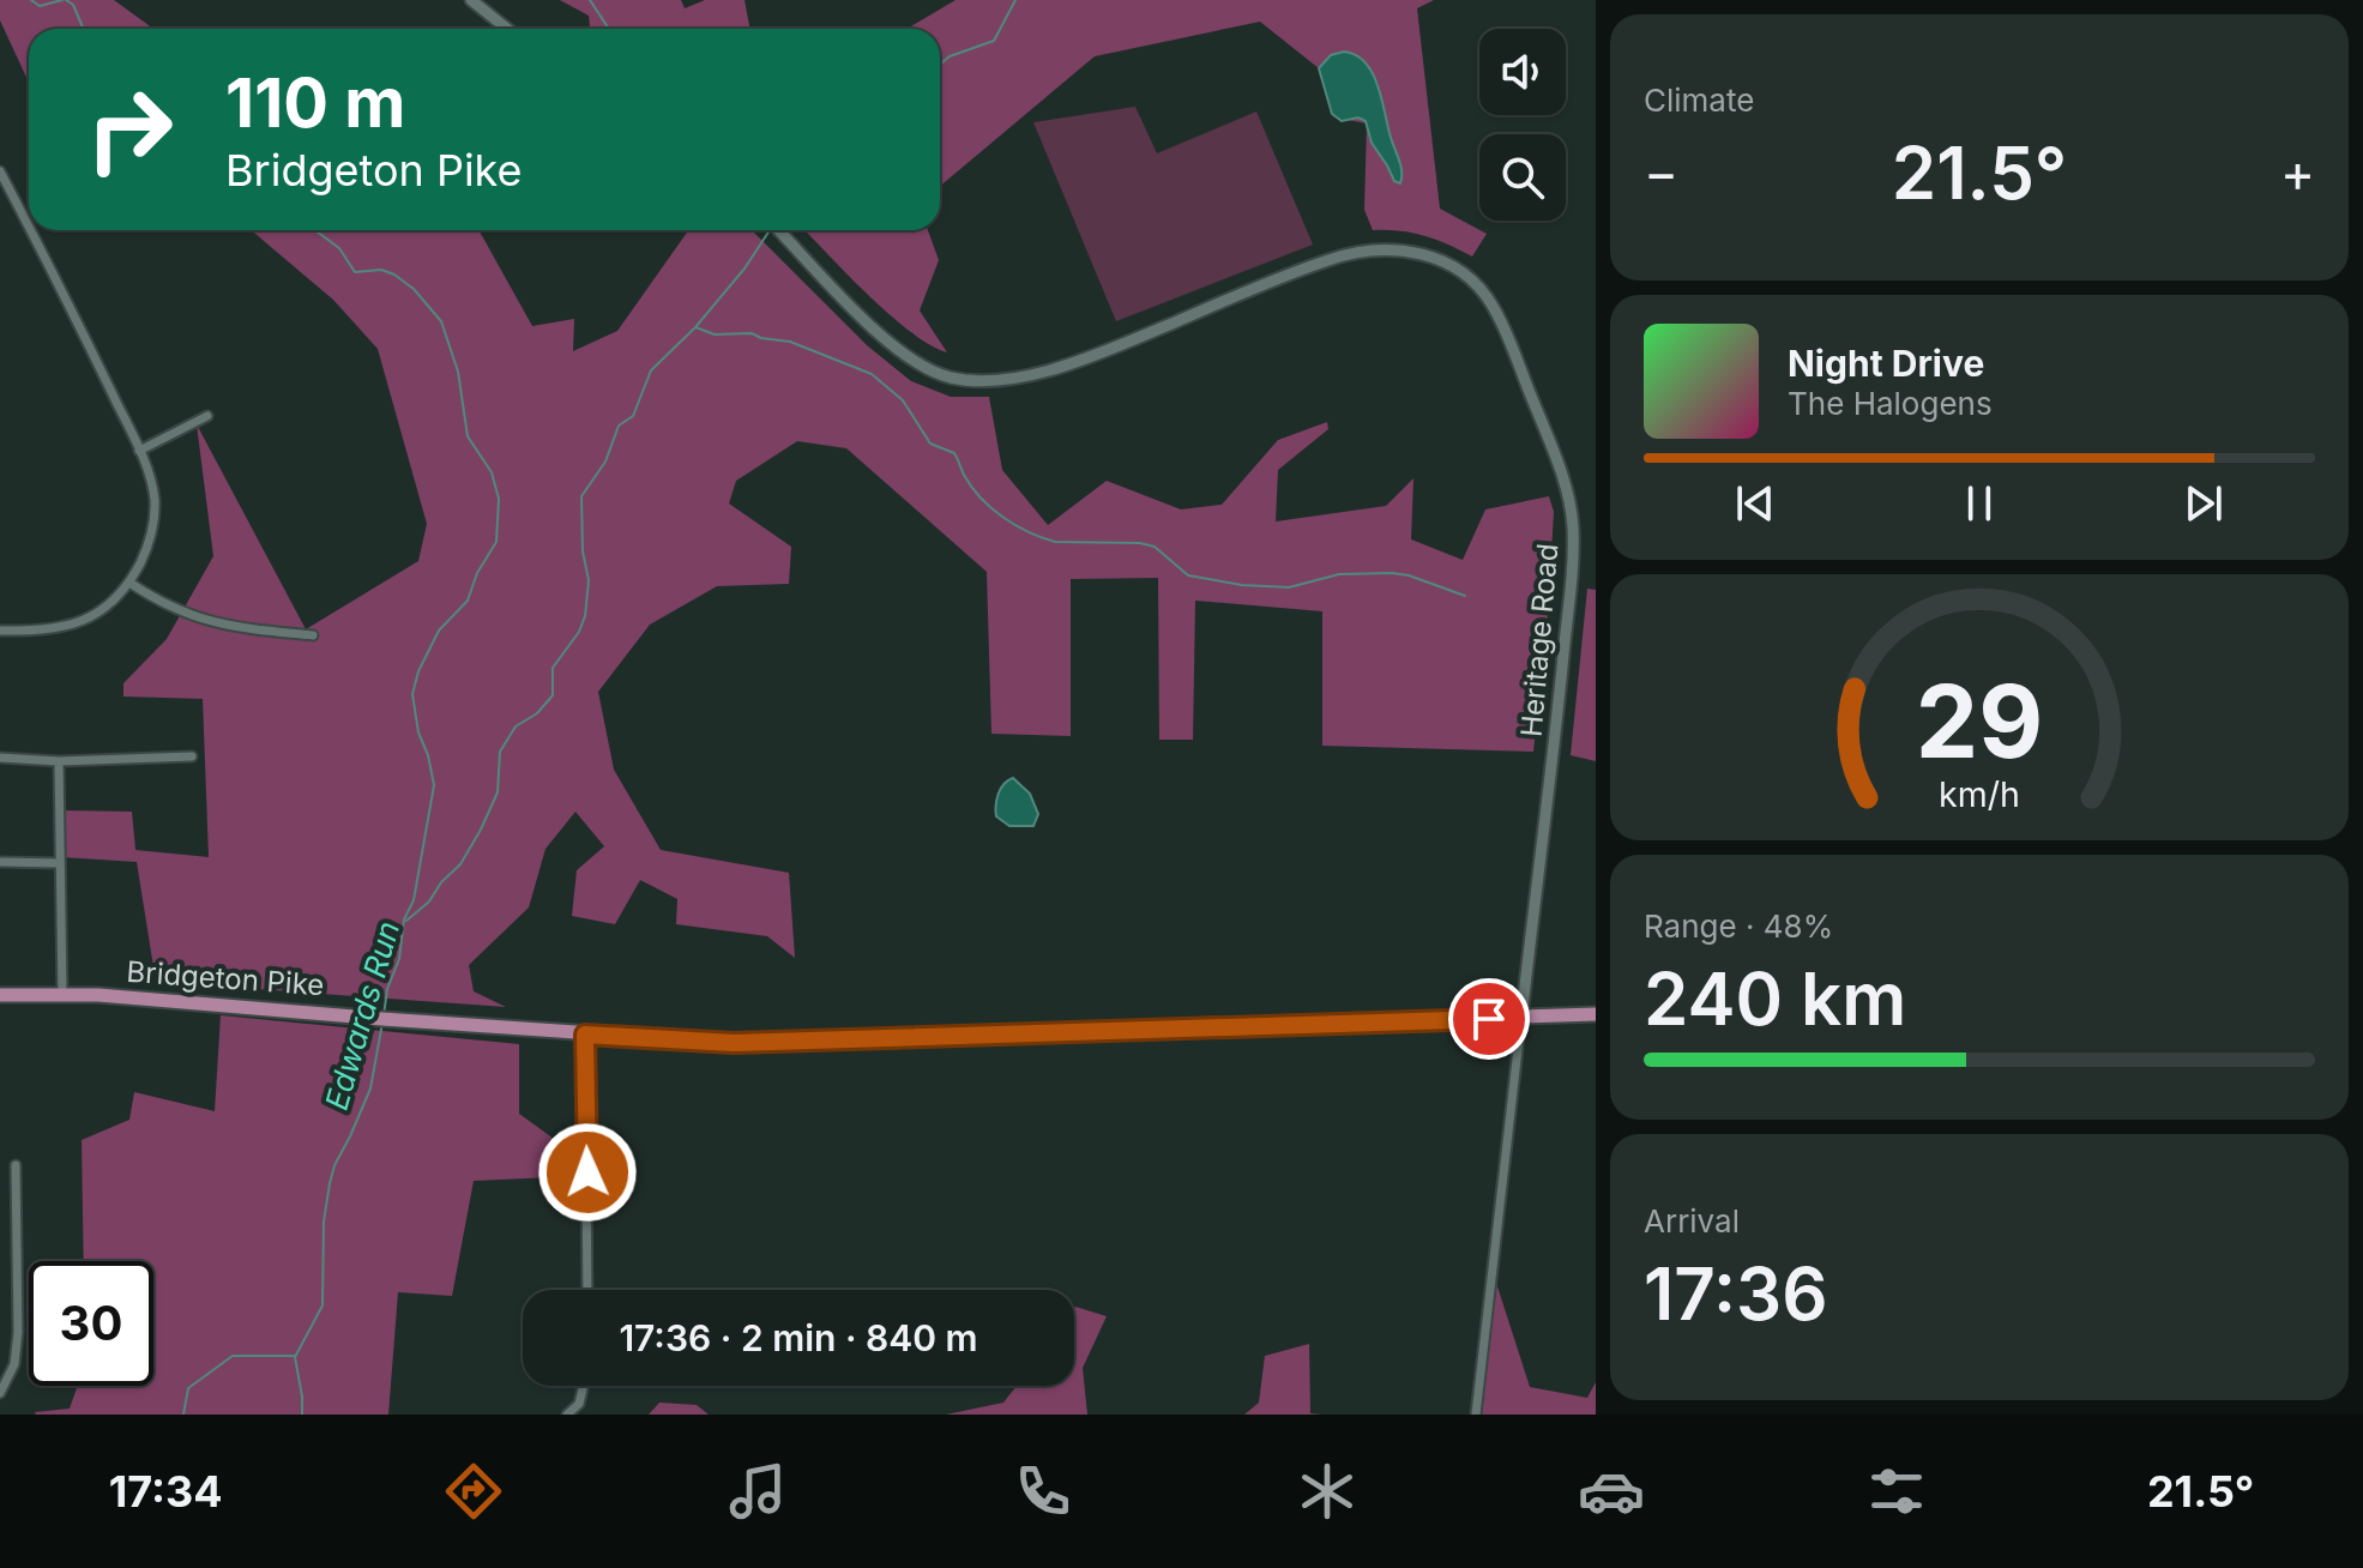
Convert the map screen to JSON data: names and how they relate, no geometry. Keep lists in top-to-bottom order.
{
  "streets": {
    "main road": ["Bridgeton Pike"],
    "street": ["Heritage Road"]
  },
  "crossings": [
    ["Heritage Road", "Bridgeton Pike"]
  ],
  "water": ["Edwards Run"],
  "page": {
    "tile": [
      "Climate",
      ["Range · 48%", "240 km"],
      ["Arrival", "17:36"]
    ],
    "turn": ["110 m", "Bridgeton Pike"],
    "heat": ["−", "21.5°", "+"],
    "song": ["Night Drive", "The Halogens"],
    "limit": "30",
    "trip": "17:36 · 2 min · 840 m",
    "tabs": ["17:34", "21.5°"],
    "gauge": ["29", "km/h"]
  }
}
